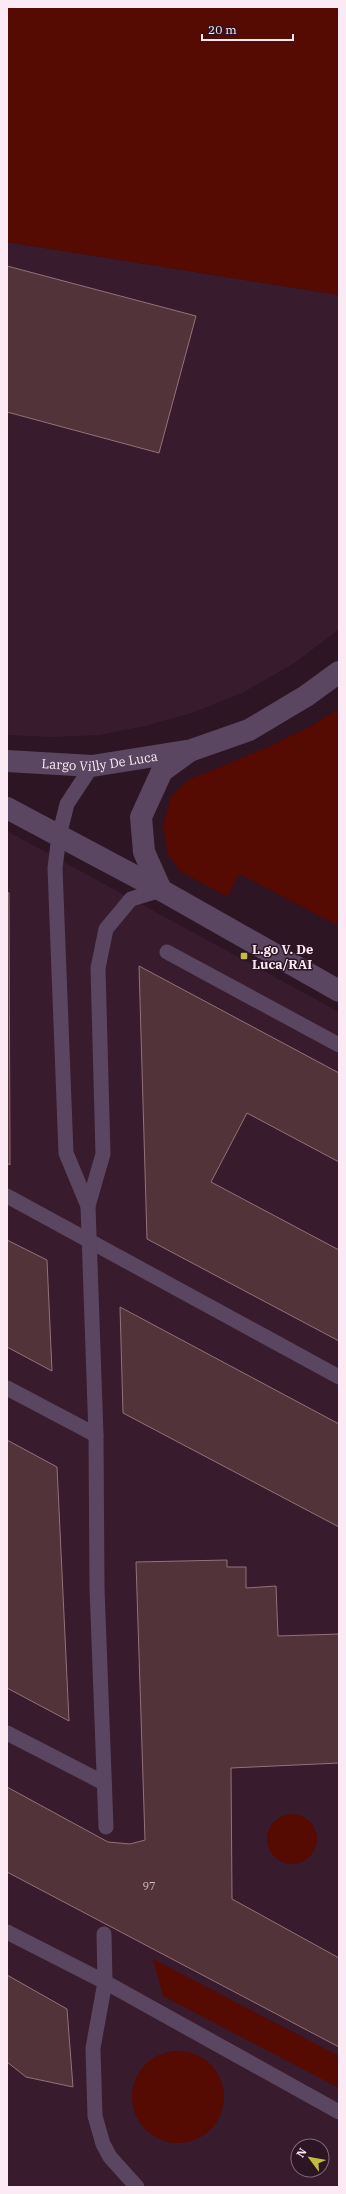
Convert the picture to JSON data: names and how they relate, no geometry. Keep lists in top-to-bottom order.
{
  "streets": {
    "street": ["Largo Villy De Luca"]
  },
  "places": {
    "transit": ["L.go V. De Luca/RAI"]
  },
  "house_numbers": ["97"],
  "scale_bar": "20 m",
  "north": "top left"
}
